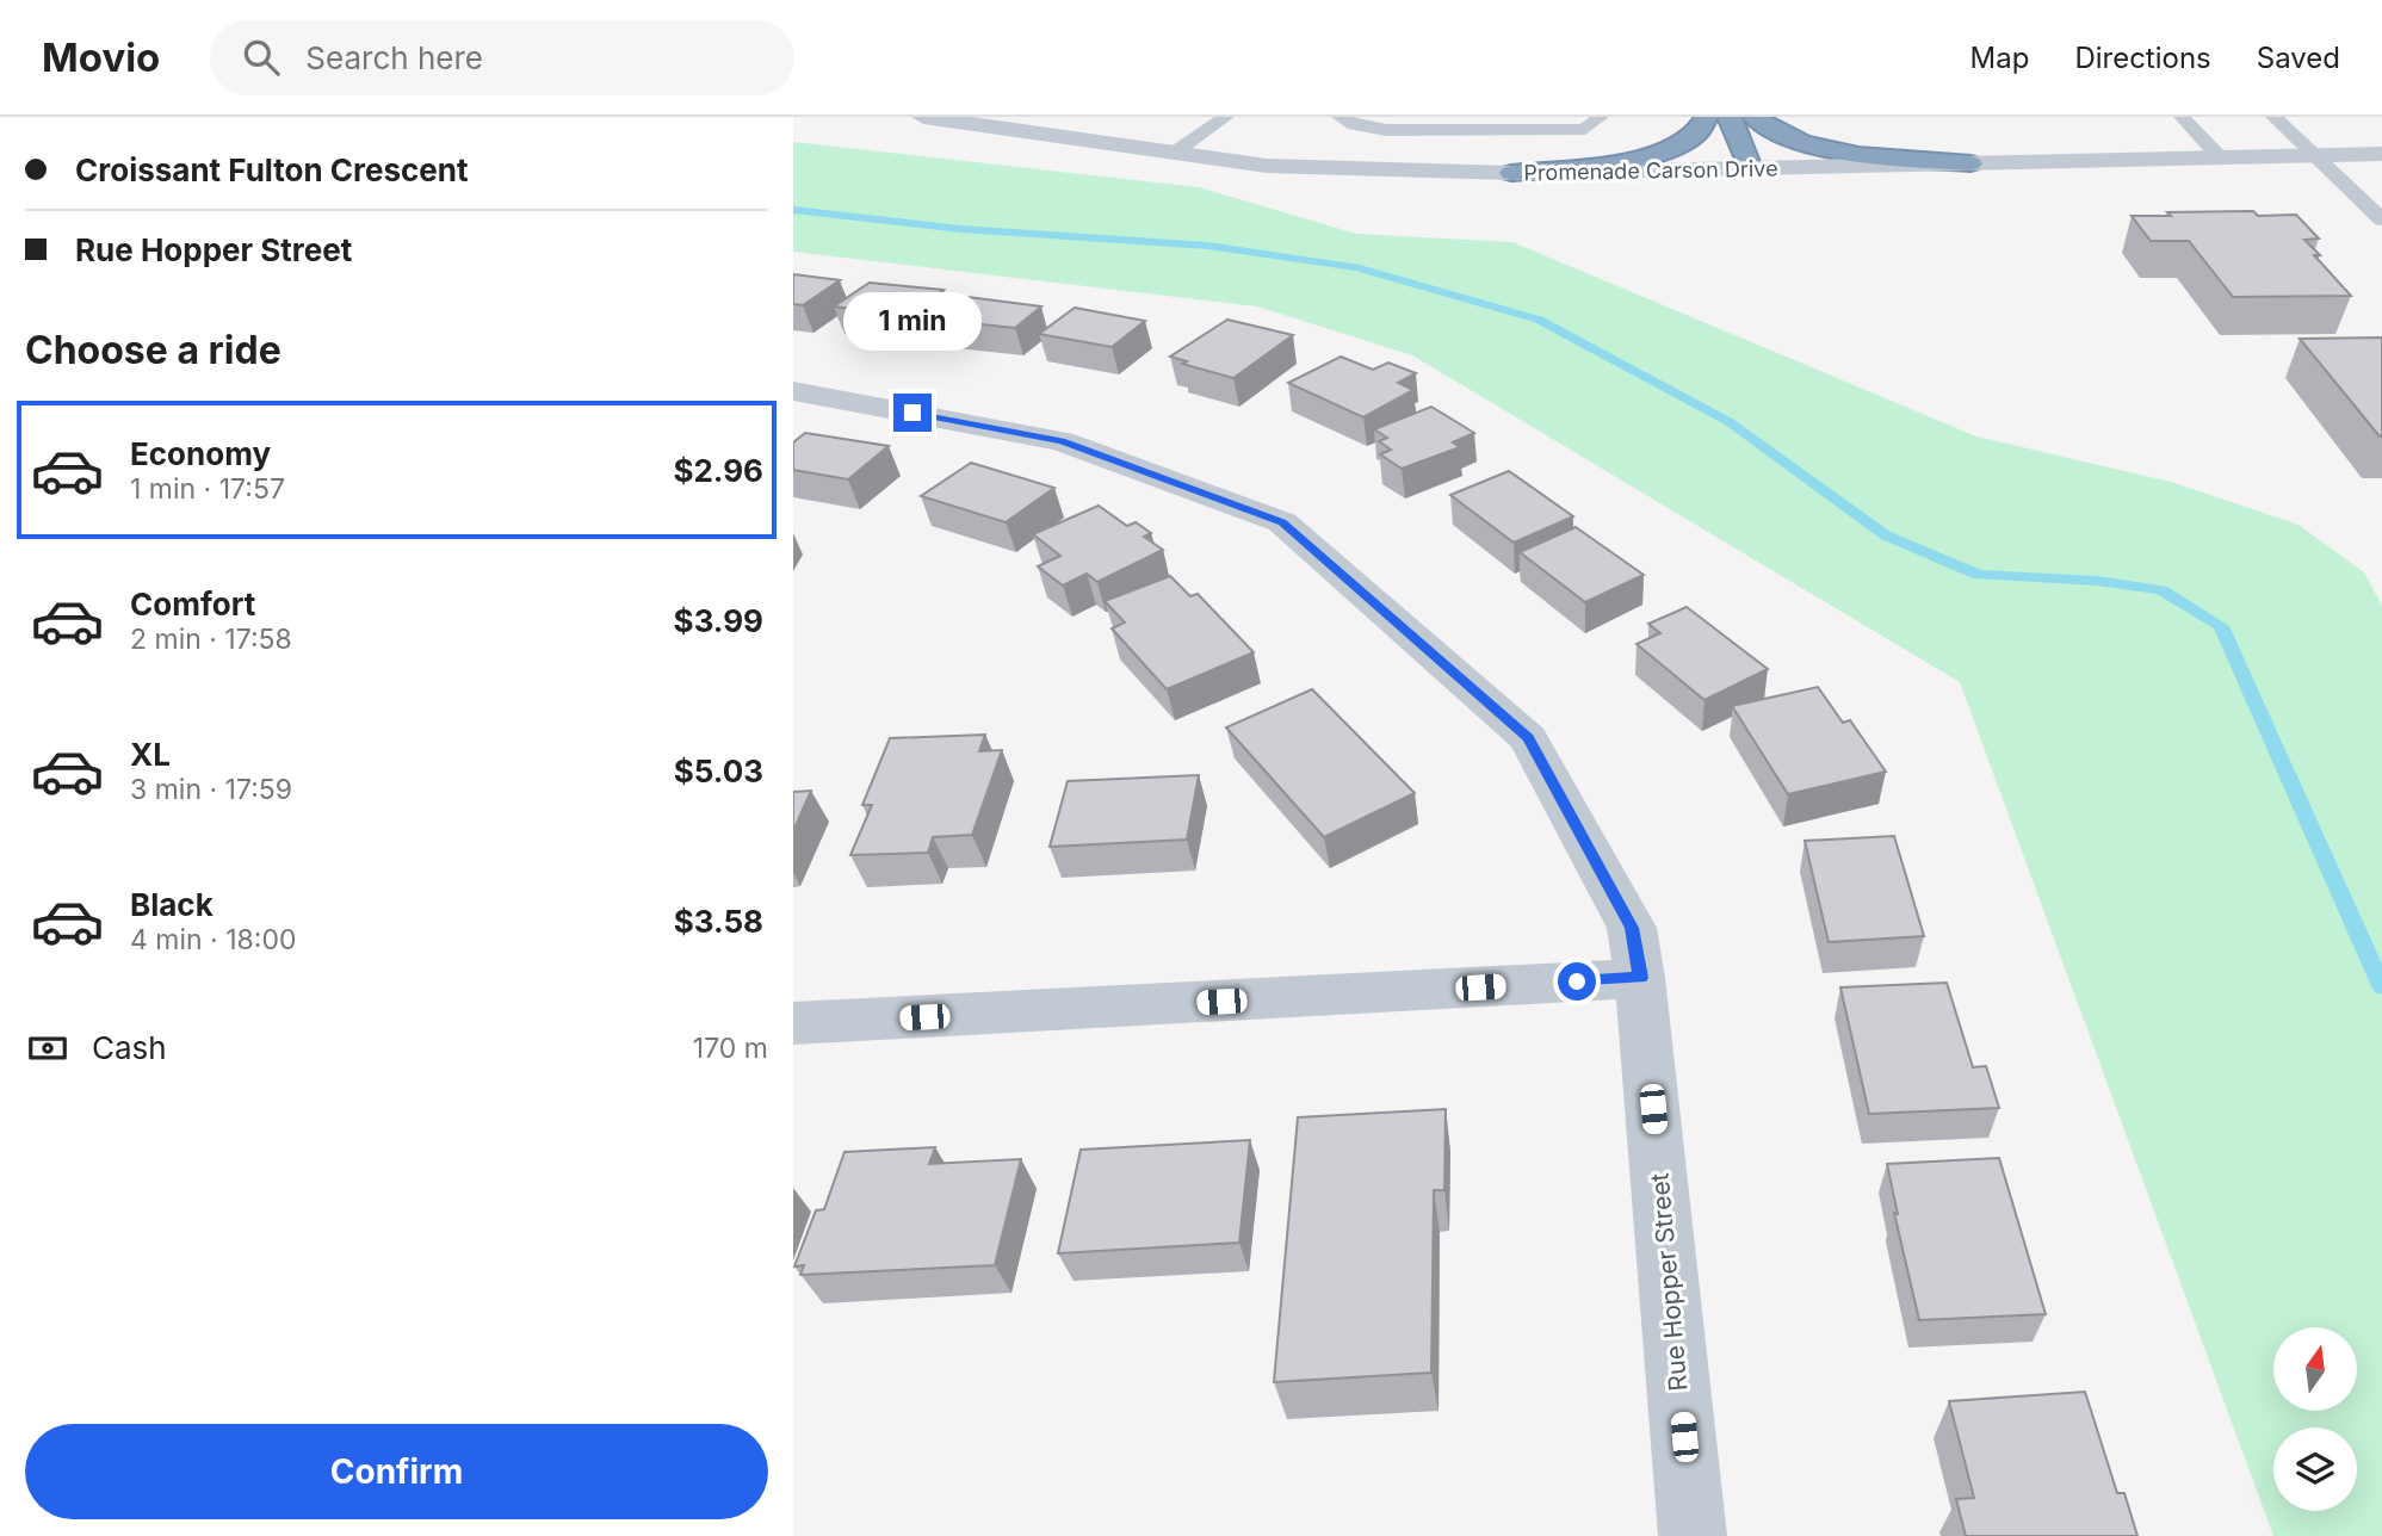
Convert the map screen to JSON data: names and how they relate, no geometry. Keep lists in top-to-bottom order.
{
  "streets": {
    "street": ["Promenade Carson Drive", "Rue Hopper Street"]
  },
  "north": "top",
  "page": {
    "header": "Movio",
    "search": "Search here",
    "nav": ["Map", "Directions", "Saved"],
    "banner": ["Croissant Fulton Crescent", "Rue Hopper Street"],
    "bubble": "1 min",
    "heading": "Choose a ride",
    "list": [
      {
        "name": "Economy",
        "note": "1 min · 17:57",
        "value": "$2.96"
      },
      {
        "name": "Comfort",
        "note": "2 min · 17:58",
        "value": "$3.99"
      },
      {
        "name": "XL",
        "note": "3 min · 17:59",
        "value": "$5.03"
      },
      {
        "name": "Black",
        "note": "4 min · 18:00",
        "value": "$3.58"
      }
    ],
    "pay": ["Cash", "170 m"],
    "buttons": "Confirm"
  }
}
